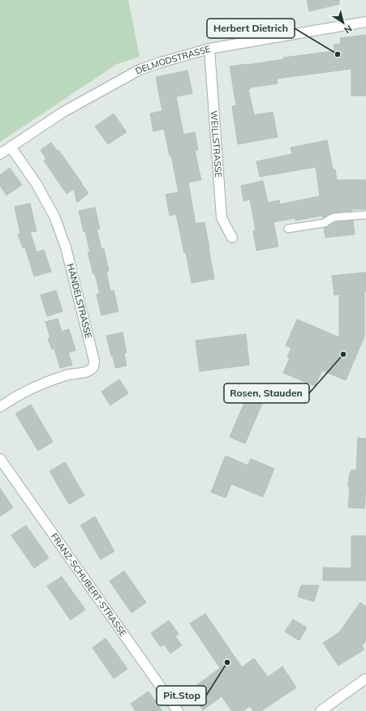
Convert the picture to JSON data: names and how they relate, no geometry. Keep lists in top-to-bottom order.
{
  "streets": {
    "street": [
      "DELMODSTRASSE",
      "WEILLSTRASSE",
      "HÄNDELSTRASSE",
      "FRANZ-SCHUBERT-STRASSE"
    ]
  },
  "crossings": [
    ["DELMODSTRASSE", "WEILLSTRASSE"],
    ["DELMODSTRASSE", "HÄNDELSTRASSE"]
  ],
  "places": ["Herbert Dietrich", "Rosen, Stauden", "Pit.Stop"],
  "north": "bottom right"
}
